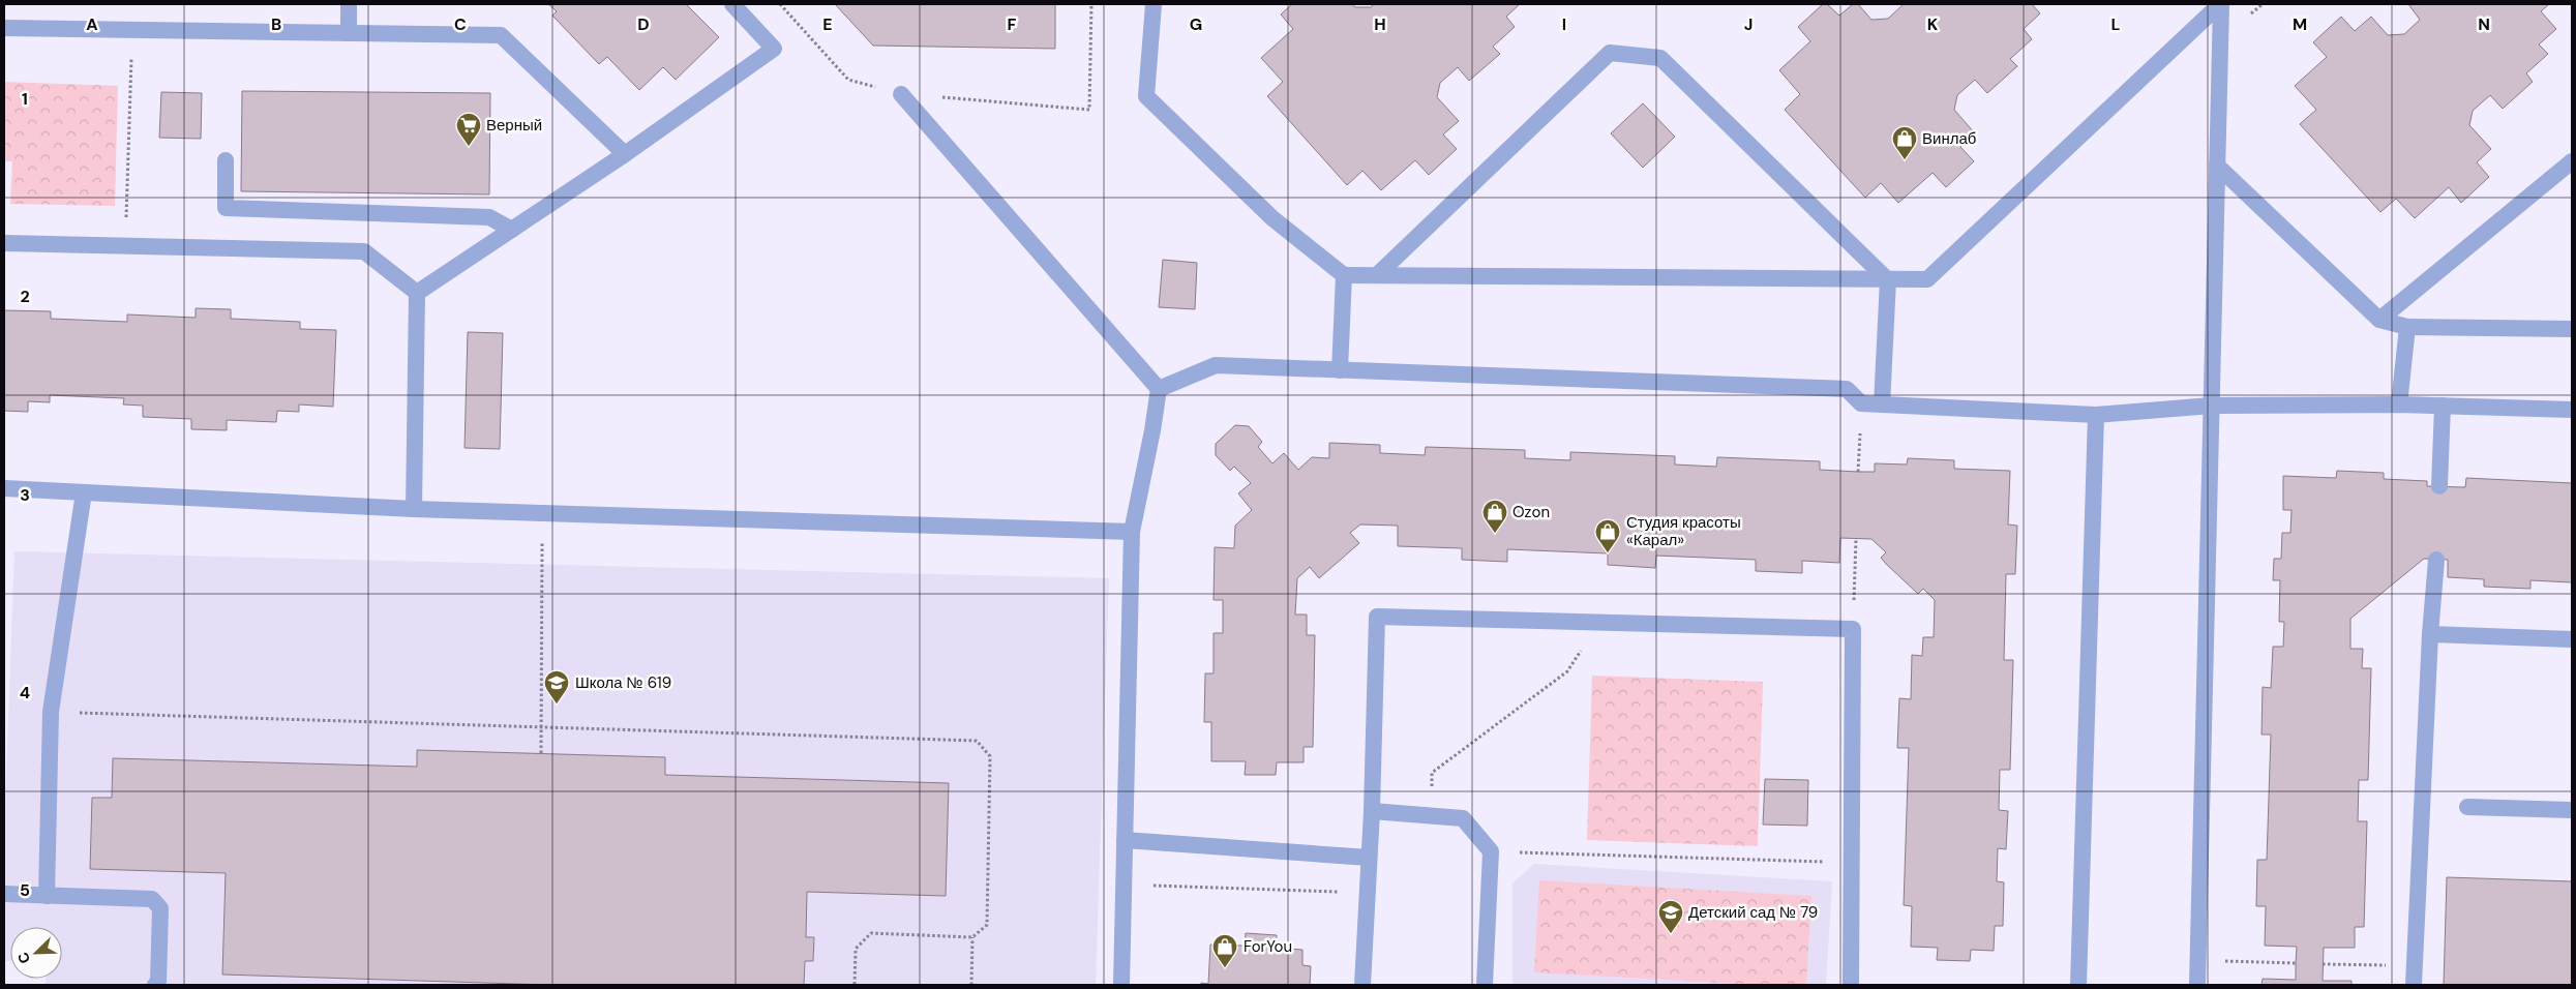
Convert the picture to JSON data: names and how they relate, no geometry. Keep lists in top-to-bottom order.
{
  "places": {
    "supermarket": ["Верный"],
    "shop": [
      "Винлаб",
      "Ozon",
      "Студия красоты «Карал»",
      "ForYou"
    ],
    "school or university": ["Школа № 619", "Детский сад № 79"]
  },
  "north": "bottom left",
  "grid": {
    "columns": [
      "A",
      "B",
      "C",
      "D",
      "E",
      "F",
      "G",
      "H",
      "I",
      "J",
      "K",
      "L",
      "M",
      "N"
    ],
    "rows": [
      "1",
      "2",
      "3",
      "4",
      "5"
    ]
  }
}
